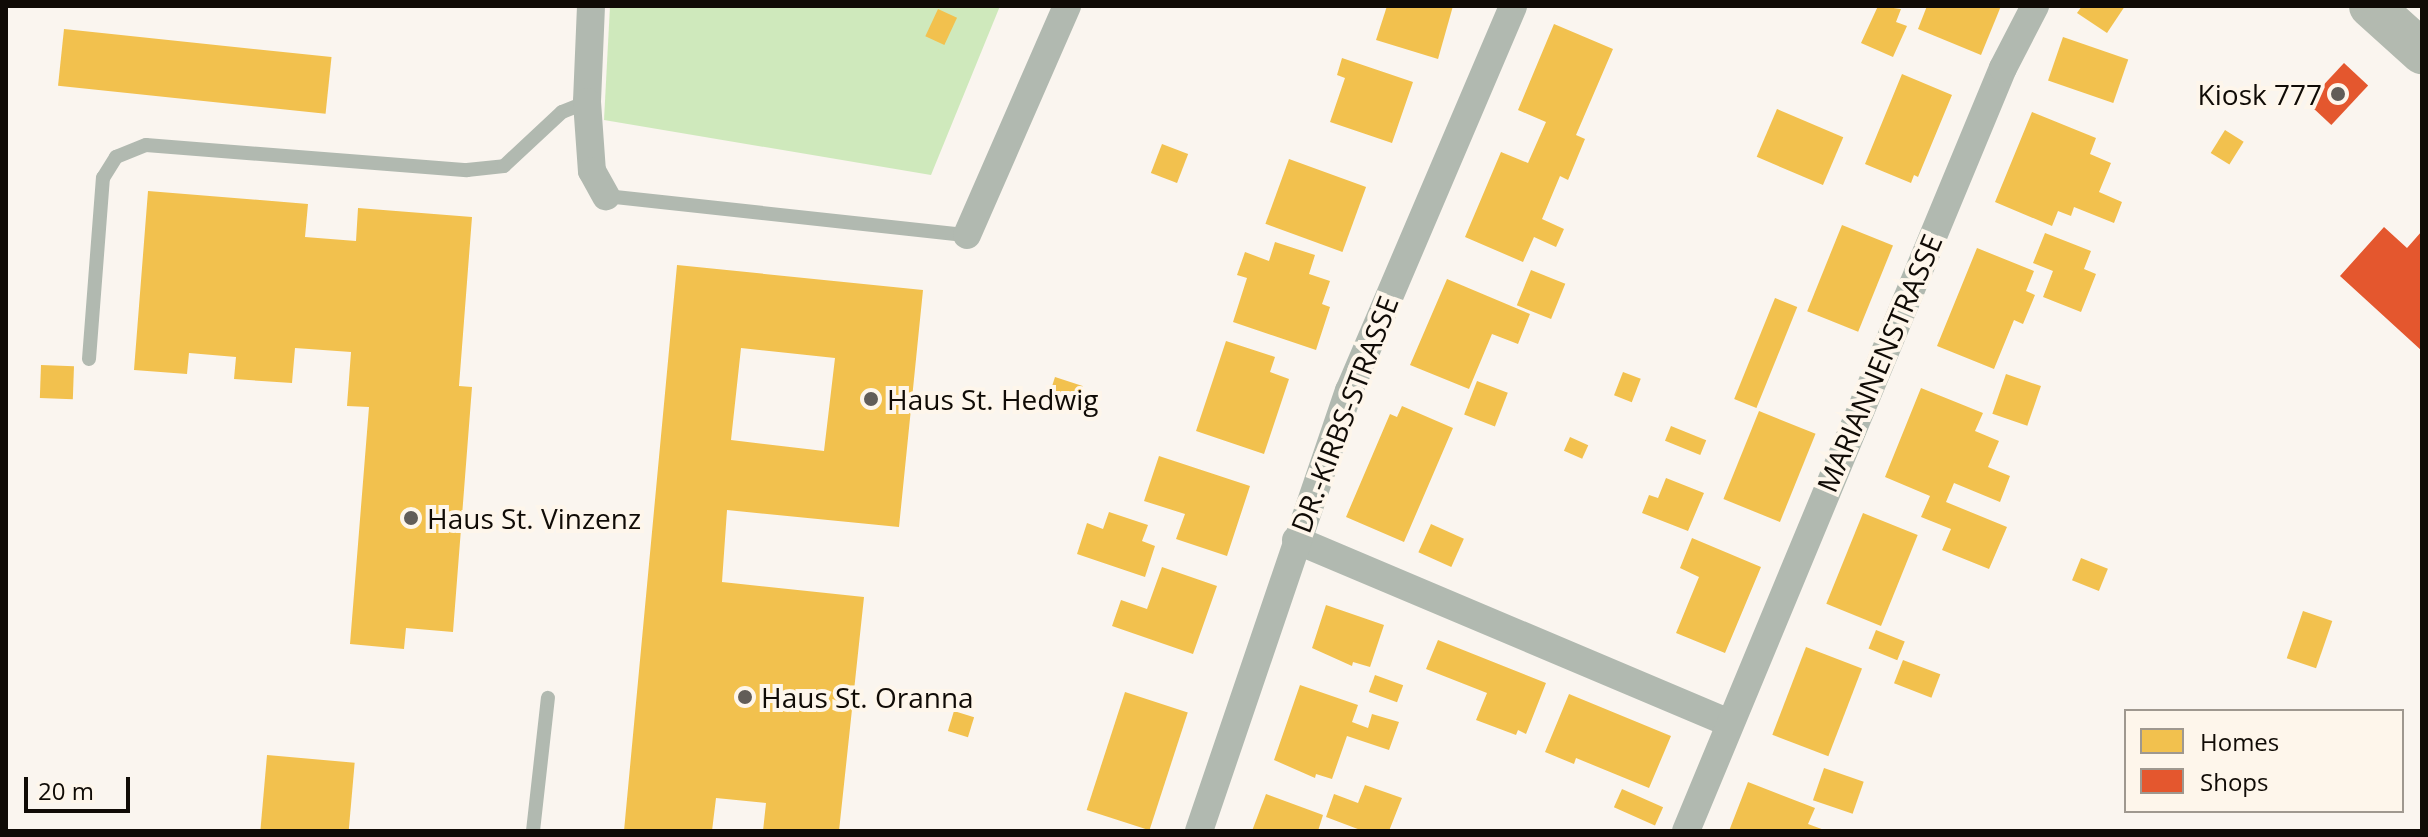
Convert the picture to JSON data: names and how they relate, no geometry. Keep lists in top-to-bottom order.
{
  "streets": {
    "street": ["MARIANNENSTRASSE", "DR.-KIRBS-STRASSE"]
  },
  "places": [
    "Kiosk 777",
    "Haus St. Hedwig",
    "Haus St. Vinzenz",
    "Haus St. Oranna"
  ],
  "legend": ["Homes", "Shops"],
  "scale_bar": "20 m"
}
